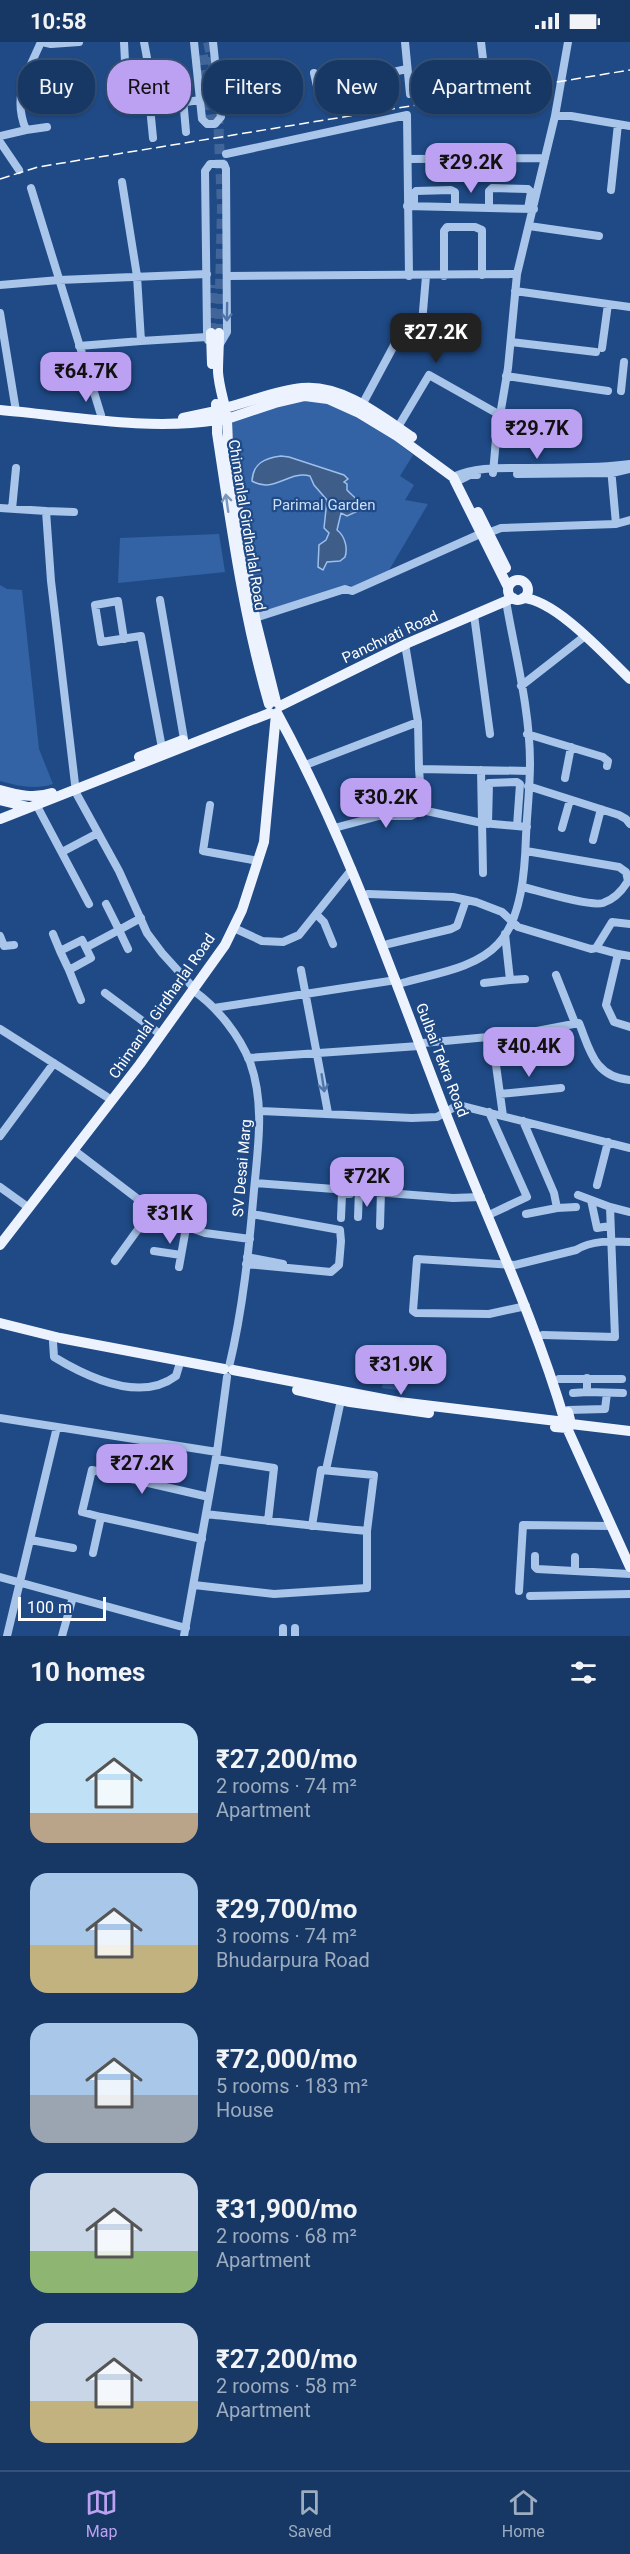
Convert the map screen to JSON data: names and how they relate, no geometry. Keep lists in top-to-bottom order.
{
  "streets": {
    "main road": ["Chimanlal Girdharlal Road", "Panchvati Road", "Gulbai Tekra Road"],
    "street": ["SV Desai Marg"]
  },
  "crossings": [
    ["Chimanlal Girdharlal Road", "Panchvati Road"],
    ["Chimanlal Girdharlal Road", "Gulbai Tekra Road"],
    ["Chimanlal Girdharlal Road", "SV Desai Marg"],
    ["Panchvati Road", "Gulbai Tekra Road"]
  ],
  "parks": ["Parimal Garden"],
  "scale_bar": "100 m",
  "page": {
    "status": "10:58",
    "chip": [
      "Buy",
      "Rent",
      "Filters",
      "New",
      "Apartment"
    ],
    "price": [
      "₹29.2K",
      "₹27.2K",
      "₹64.7K",
      "₹29.7K",
      "₹30.2K",
      "₹40.4K",
      "₹72K",
      "₹31K",
      "₹31.9K",
      "₹27.2K"
    ],
    "scale": "100 m",
    "heading": "10 homes",
    "list": [
      {
        "name": "₹27,200/mo",
        "note": "2 rooms · 74 m² · Apartment"
      },
      {
        "name": "₹29,700/mo",
        "note": "3 rooms · 74 m² · Bhudarpura Road"
      },
      {
        "name": "₹72,000/mo",
        "note": "5 rooms · 183 m² · House"
      },
      {
        "name": "₹31,900/mo",
        "note": "2 rooms · 68 m² · Apartment"
      },
      {
        "name": "₹27,200/mo",
        "note": "2 rooms · 58 m² · Apartment"
      }
    ],
    "tabs": ["Map", "Saved", "Home"]
  }
}
